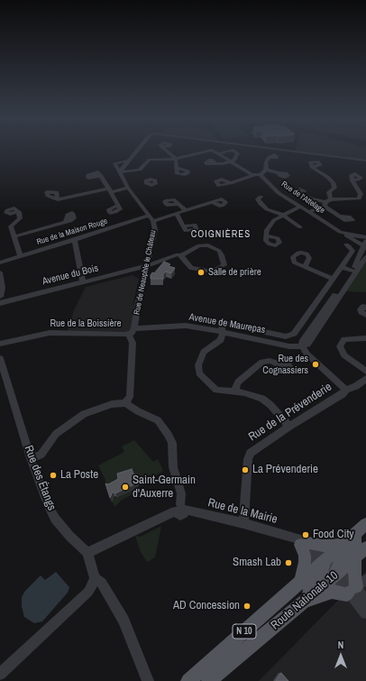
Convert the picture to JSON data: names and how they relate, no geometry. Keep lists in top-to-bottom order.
{
  "streets": {
    "main road": ["Route Nationale 10", "N 10"],
    "street": [
      "Rue de l'Attelage",
      "Rue de la Maison Rouge",
      "Rue de Neauphle le Château",
      "Avenue du Bois",
      "Rue de la Boissière",
      "Avenue de Maurepas",
      "Rue de la Prévenderie",
      "Rue des Étangs",
      "Rue de la Mairie"
    ]
  },
  "crossings": [
    ["Rue de la Maison Rouge", "Rue de Neauphle le Château"],
    ["Rue de Neauphle le Château", "Avenue du Bois"],
    ["Rue de Neauphle le Château", "Rue de la Boissière"],
    ["Rue de Neauphle le Château", "Avenue de Maurepas"],
    ["Rue de la Boissière", "Avenue de Maurepas"],
    ["Rue de la Prévenderie", "Rue de la Mairie"],
    ["Route Nationale 10", "N 10"]
  ],
  "districts": ["COIGNIÈRES"],
  "places": [
    "Salle de prière",
    "Rue des Cognassiers",
    "La Prévenderie",
    "La Poste",
    "Saint-Germain d'Auxerre",
    "Food City",
    "Smash Lab",
    "AD Concession"
  ],
  "north": "top"
}
